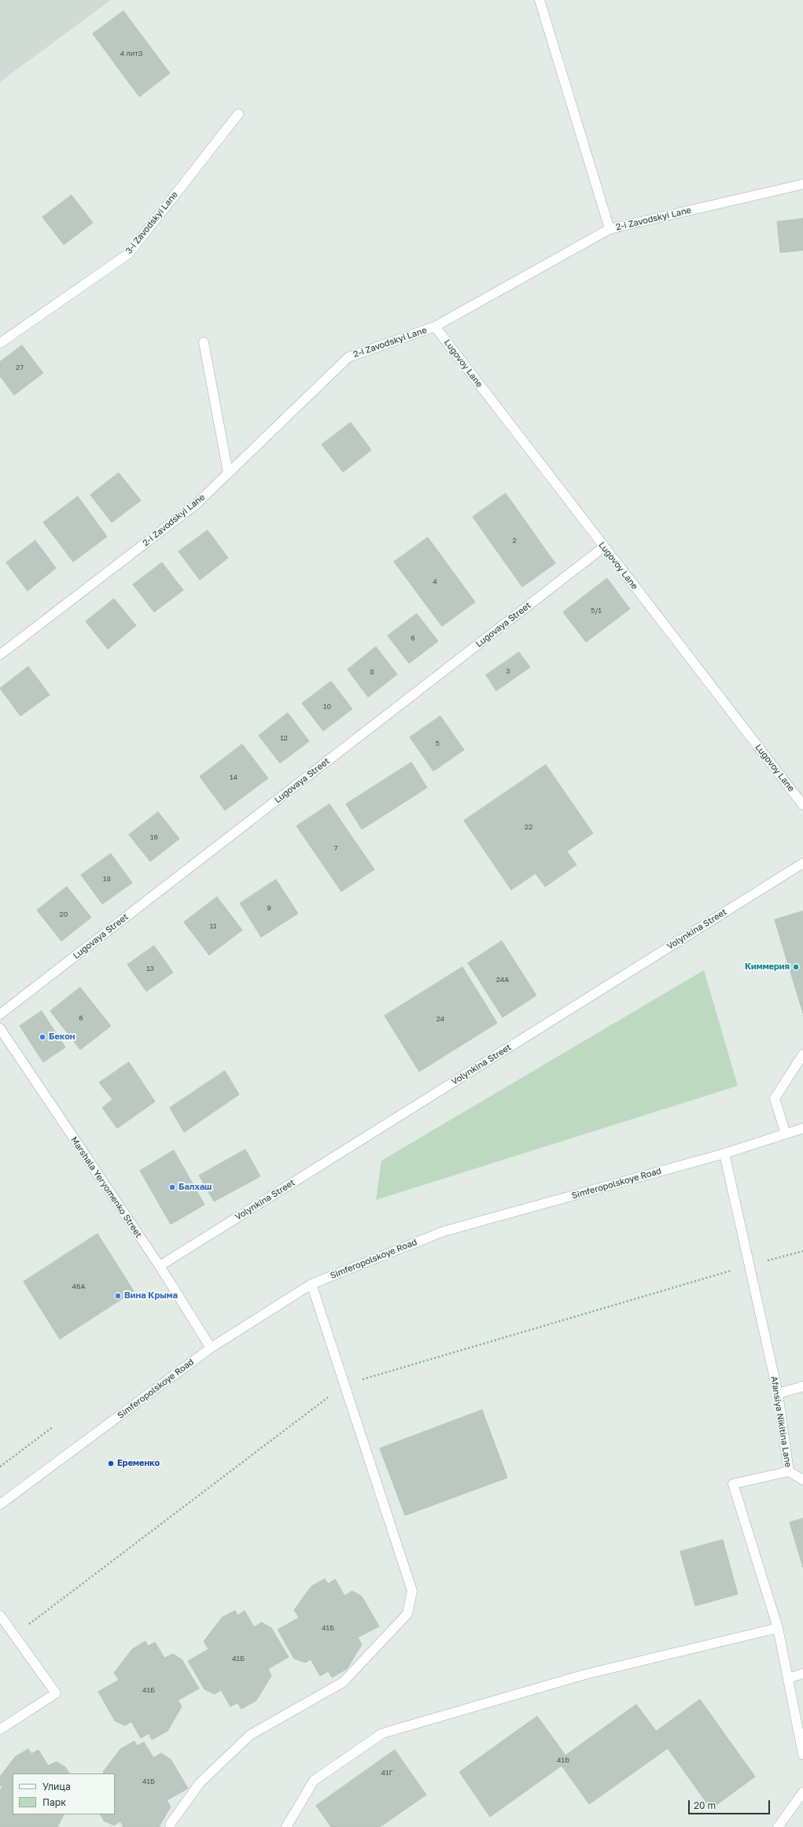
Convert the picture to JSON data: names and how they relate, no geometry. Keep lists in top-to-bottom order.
{
  "streets": {
    "street": [
      "2-i Zavodskyi Lane",
      "3-i Zavodskyi Lane",
      "Lugovoy Lane",
      "Lugovaya Street",
      "Volynkina Street",
      "Simferopolskoye Road",
      "Marshala Yeryomenko Street",
      "Afansiya Nikitina Lane"
    ]
  },
  "crossings": [
    ["2-i Zavodskyi Lane", "Lugovoy Lane"],
    ["Lugovoy Lane", "Lugovaya Street"],
    ["Volynkina Street", "Marshala Yeryomenko Street"],
    ["Simferopolskoye Road", "Marshala Yeryomenko Street"],
    ["Simferopolskoye Road", "Afansiya Nikitina Lane"]
  ],
  "places": [
    "Киммерия",
    "Бекон",
    "Балхаш",
    "Вина Крыма",
    "Еременко"
  ],
  "house_numbers": [
    "4 литЗ",
    "27",
    "2",
    "4",
    "5/1",
    "6",
    "3",
    "8",
    "10",
    "12",
    "5",
    "14",
    "22",
    "16",
    "7",
    "18",
    "9",
    "20",
    "11",
    "13",
    "24А",
    "6",
    "24",
    "46А",
    "41Б",
    "41Б",
    "41Б",
    "41В",
    "41Г",
    "41Б"
  ],
  "legend": ["Улица", "Парк"],
  "scale_bar": "20 m"
}
